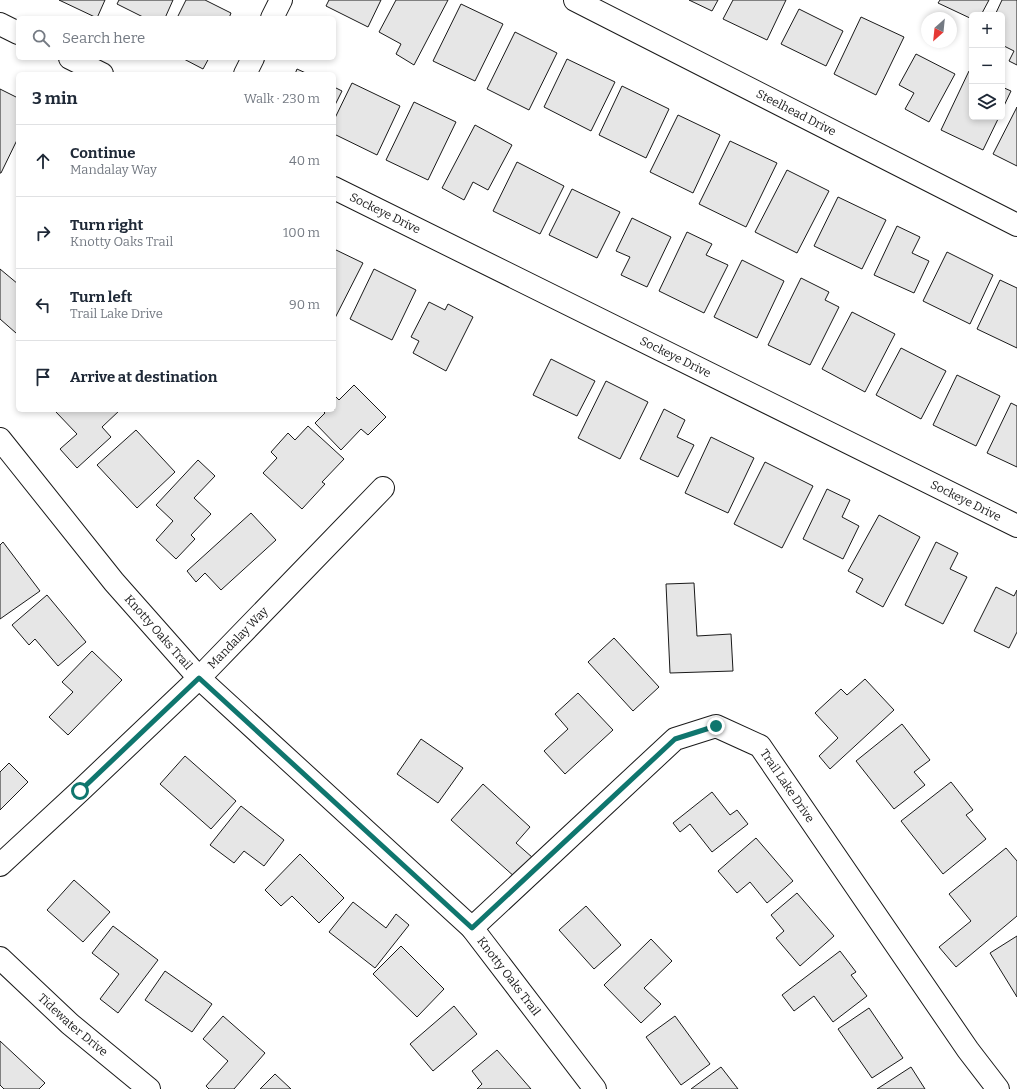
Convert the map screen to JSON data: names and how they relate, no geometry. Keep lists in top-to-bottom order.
{
  "streets": {
    "street": [
      "Steelhead Drive",
      "Sockeye Drive",
      "Knotty Oaks Trail",
      "Mandalay Way",
      "Trail Lake Drive",
      "Tidewater Drive"
    ]
  },
  "crossings": [
    ["Knotty Oaks Trail", "Mandalay Way"],
    ["Knotty Oaks Trail", "Trail Lake Drive"]
  ],
  "north": "bottom left",
  "page": {
    "map_buttons": ["+", "−"],
    "search": "Search here",
    "heading": ["3 min", "Walk · 230 m"],
    "list": [
      ["Continue", "Mandalay Way", "40 m"],
      ["Turn right", "Knotty Oaks Trail", "100 m"],
      ["Turn left", "Trail Lake Drive", "90 m"],
      "Arrive at destination"
    ]
  }
}
